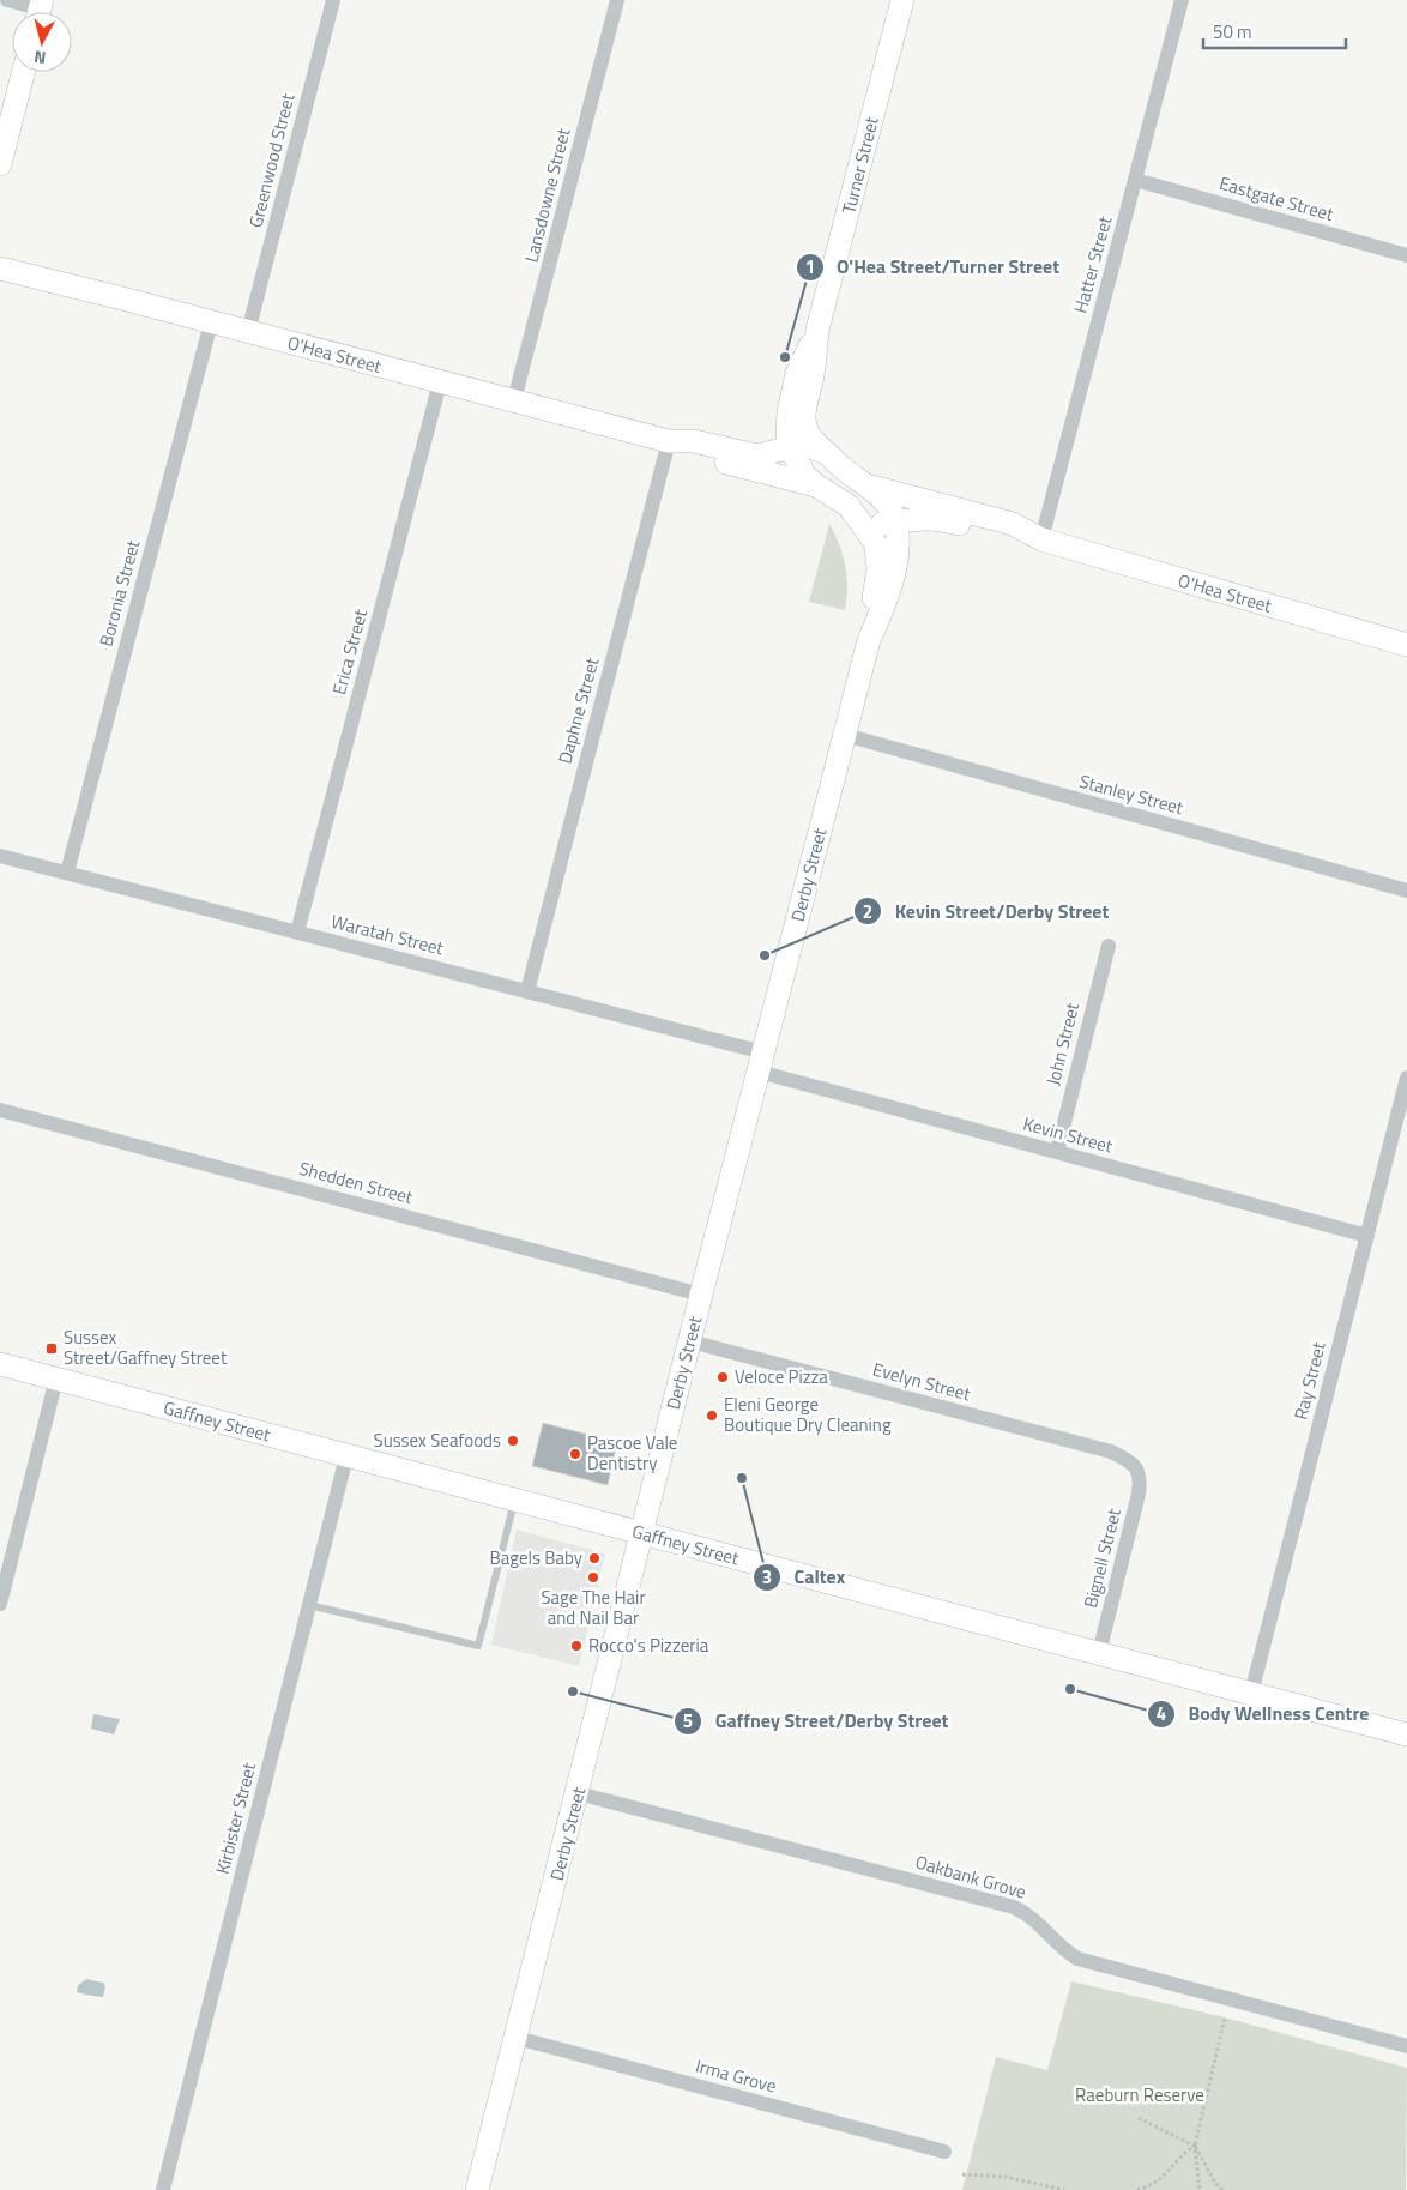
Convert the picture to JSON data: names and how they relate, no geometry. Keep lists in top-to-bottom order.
{
  "streets": {
    "street": [
      "Greenwood Street",
      "Turner Street",
      "Lansdowne Street",
      "Eastgate Street",
      "Hatter Street",
      "O'Hea Street",
      "Boronia Street",
      "Erica Street",
      "Daphne Street",
      "Stanley Street",
      "Derby Street",
      "Waratah Street",
      "John Street",
      "Kevin Street",
      "Shedden Street",
      "Ray Street",
      "Evelyn Street",
      "Gaffney Street",
      "Bignell Street",
      "Kirbister Street",
      "Oakbank Grove",
      "Irma Grove"
    ]
  },
  "crossings": [
    ["Greenwood Street", "O'Hea Street"],
    ["Turner Street", "O'Hea Street"],
    ["Turner Street", "Derby Street"],
    ["Lansdowne Street", "O'Hea Street"],
    ["Eastgate Street", "Hatter Street"],
    ["Hatter Street", "O'Hea Street"],
    ["O'Hea Street", "Boronia Street"],
    ["O'Hea Street", "Erica Street"],
    ["O'Hea Street", "Daphne Street"],
    ["O'Hea Street", "Derby Street"],
    ["Boronia Street", "Waratah Street"],
    ["Erica Street", "Waratah Street"],
    ["Daphne Street", "Waratah Street"],
    ["Stanley Street", "Derby Street"],
    ["Derby Street", "Waratah Street"],
    ["Derby Street", "Kevin Street"],
    ["Derby Street", "Shedden Street"],
    ["Derby Street", "Evelyn Street"],
    ["Derby Street", "Gaffney Street"],
    ["Derby Street", "Oakbank Grove"],
    ["Derby Street", "Irma Grove"],
    ["Waratah Street", "Kevin Street"],
    ["John Street", "Kevin Street"],
    ["Kevin Street", "Ray Street"],
    ["Ray Street", "Gaffney Street"],
    ["Evelyn Street", "Bignell Street"],
    ["Gaffney Street", "Bignell Street"],
    ["Gaffney Street", "Kirbister Street"]
  ],
  "parks": ["Raeburn Reserve"],
  "places": {
    "other": [
      "O'Hea Street/Turner Street",
      "Kevin Street/Derby Street",
      "Veloce Pizza",
      "Eleni George Boutique Dry Cleaning",
      "Sussex Seafoods",
      "Pascoe Vale Dentistry",
      "Caltex",
      "Bagels Baby",
      "Sage The Hair and Nail Bar",
      "Rocco's Pizzeria",
      "Body Wellness Centre",
      "Gaffney Street/Derby Street"
    ],
    "transit": ["Sussex Street/Gaffney Street"]
  },
  "scale_bar": "50 m",
  "north": "bottom"
}
